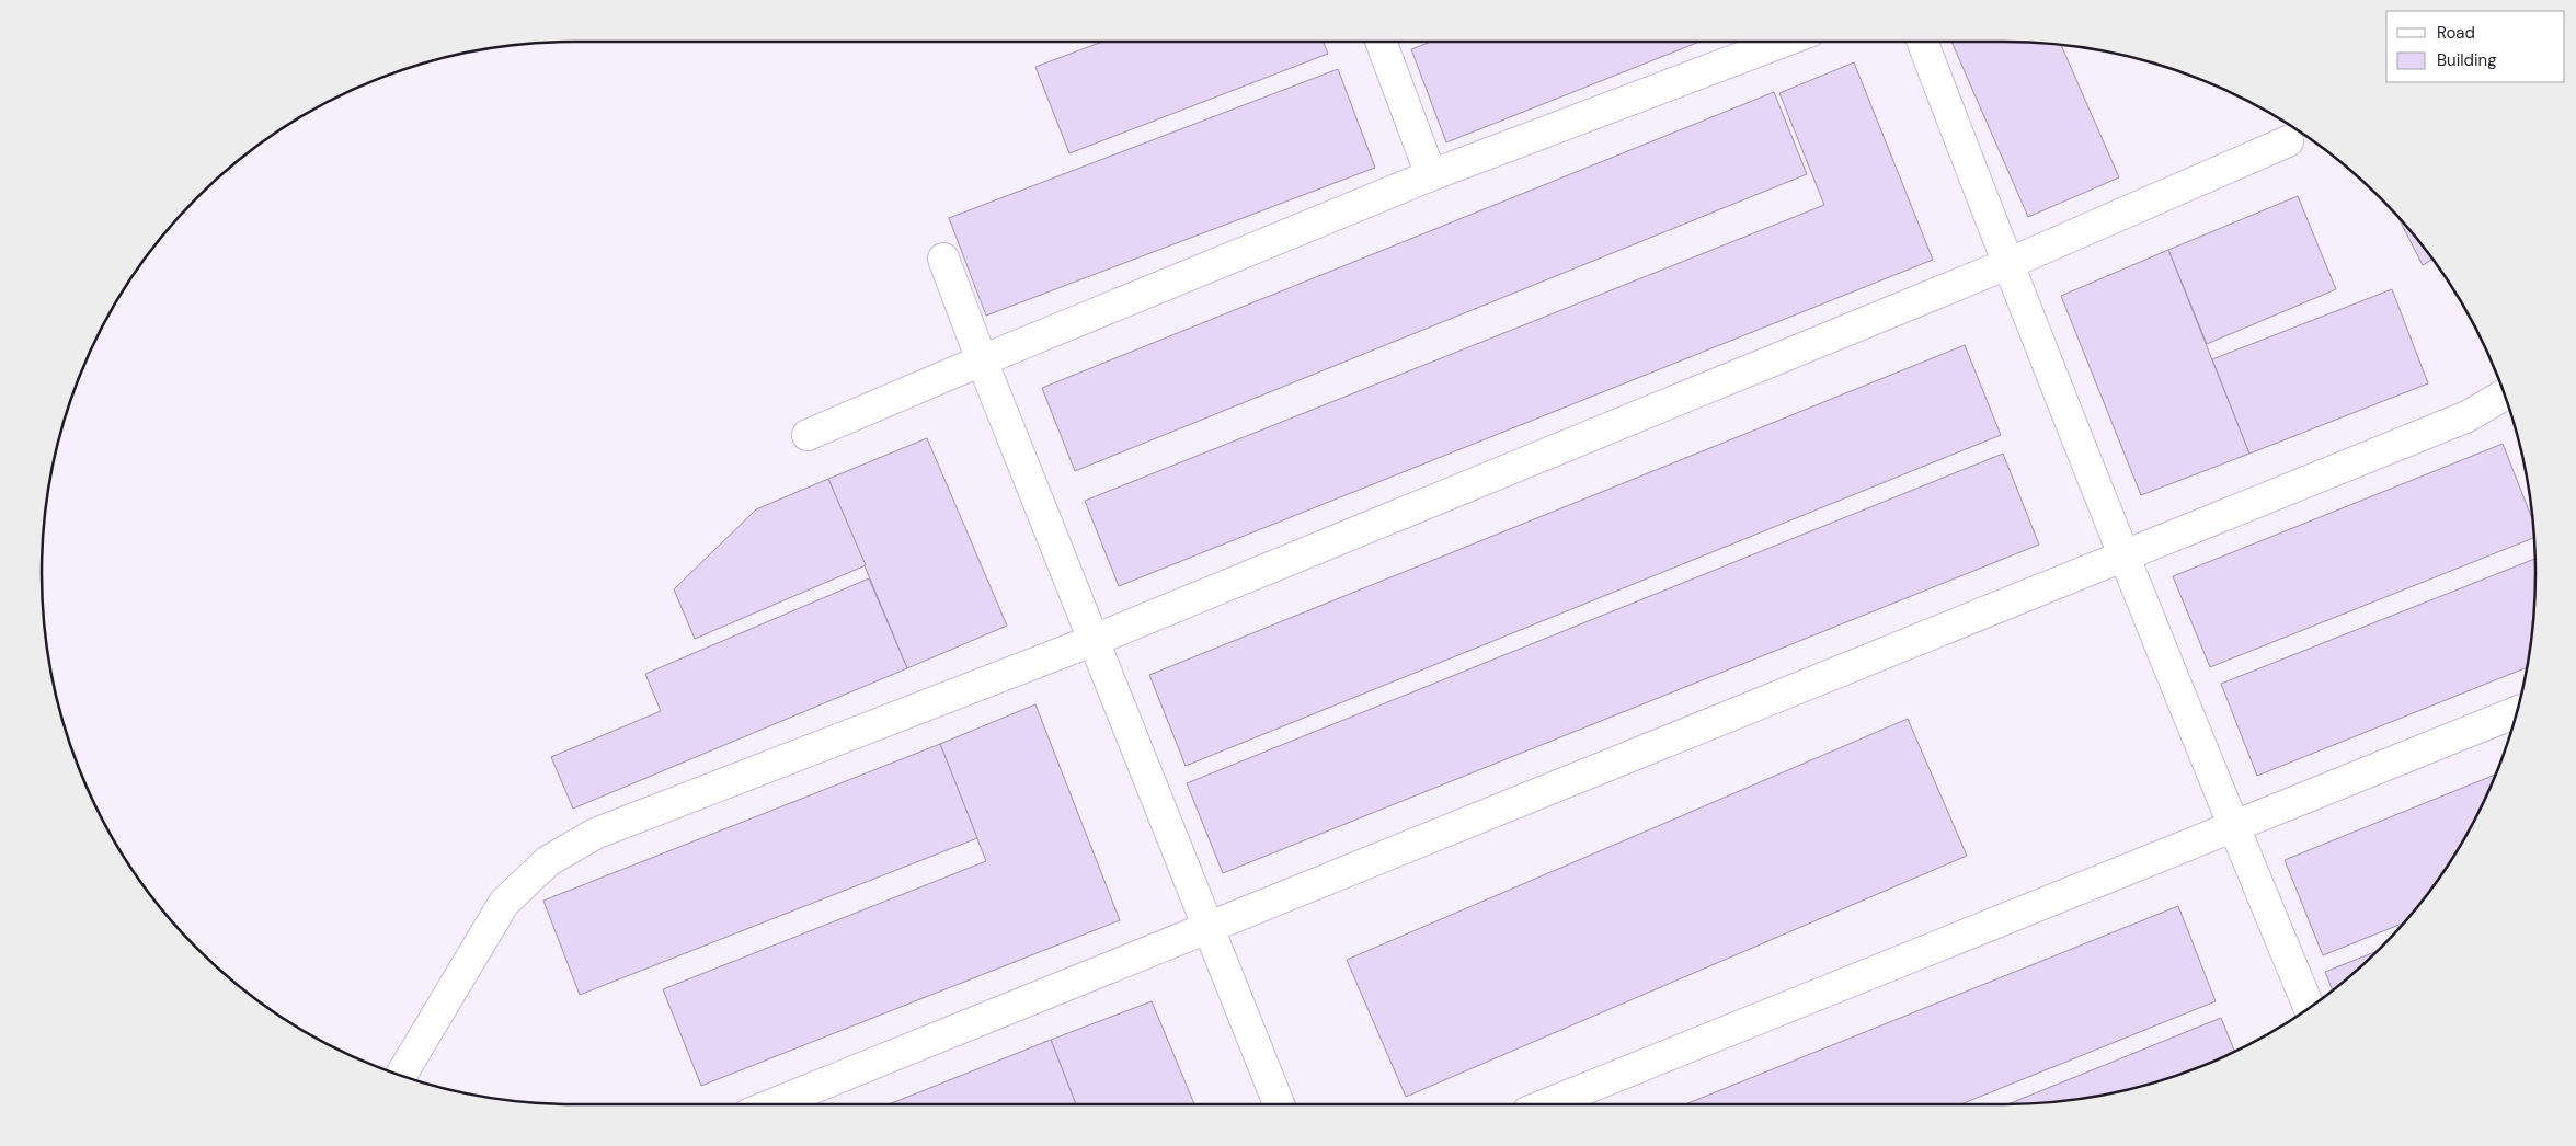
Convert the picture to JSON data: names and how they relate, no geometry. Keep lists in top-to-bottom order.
{
  "legend": ["Road", "Building"]
}
